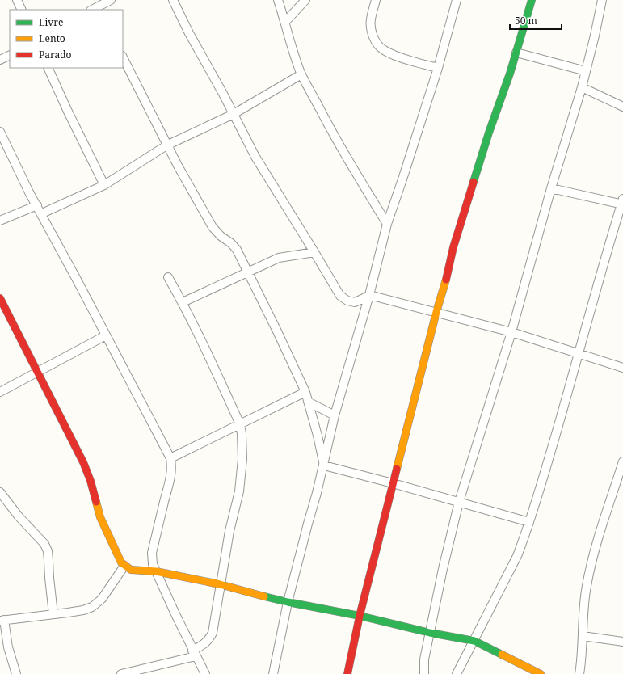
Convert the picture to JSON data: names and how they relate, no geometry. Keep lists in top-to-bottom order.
{
  "legend": ["Livre", "Lento", "Parado"],
  "scale_bar": "50 m"
}
